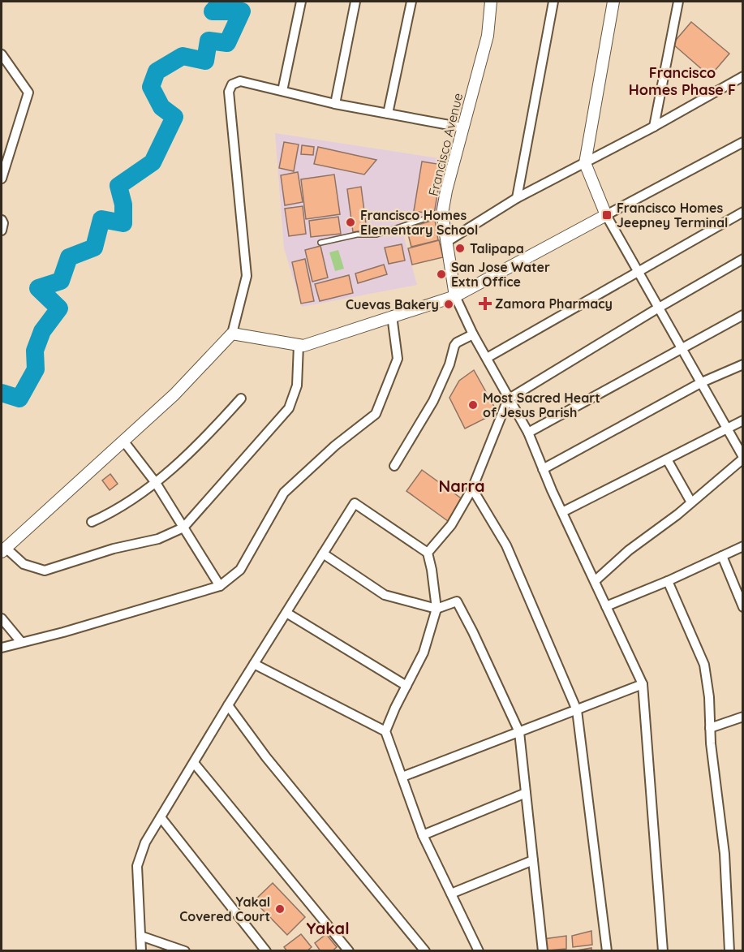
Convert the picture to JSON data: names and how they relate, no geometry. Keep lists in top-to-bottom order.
{
  "streets": {
    "street": ["Francisco Avenue"]
  },
  "districts": ["Francisco Homes Phase F", "Narra", "Yakal"],
  "places": {
    "transit": ["Francisco Homes Jeepney Terminal"],
    "other": [
      "Francisco Homes Elementary School",
      "Talipapa",
      "San Jose Water Extn Office",
      "Cuevas Bakery",
      "Most Sacred Heart of Jesus Parish",
      "Yakal Covered Court"
    ],
    "health": ["Zamora Pharmacy"]
  }
}
